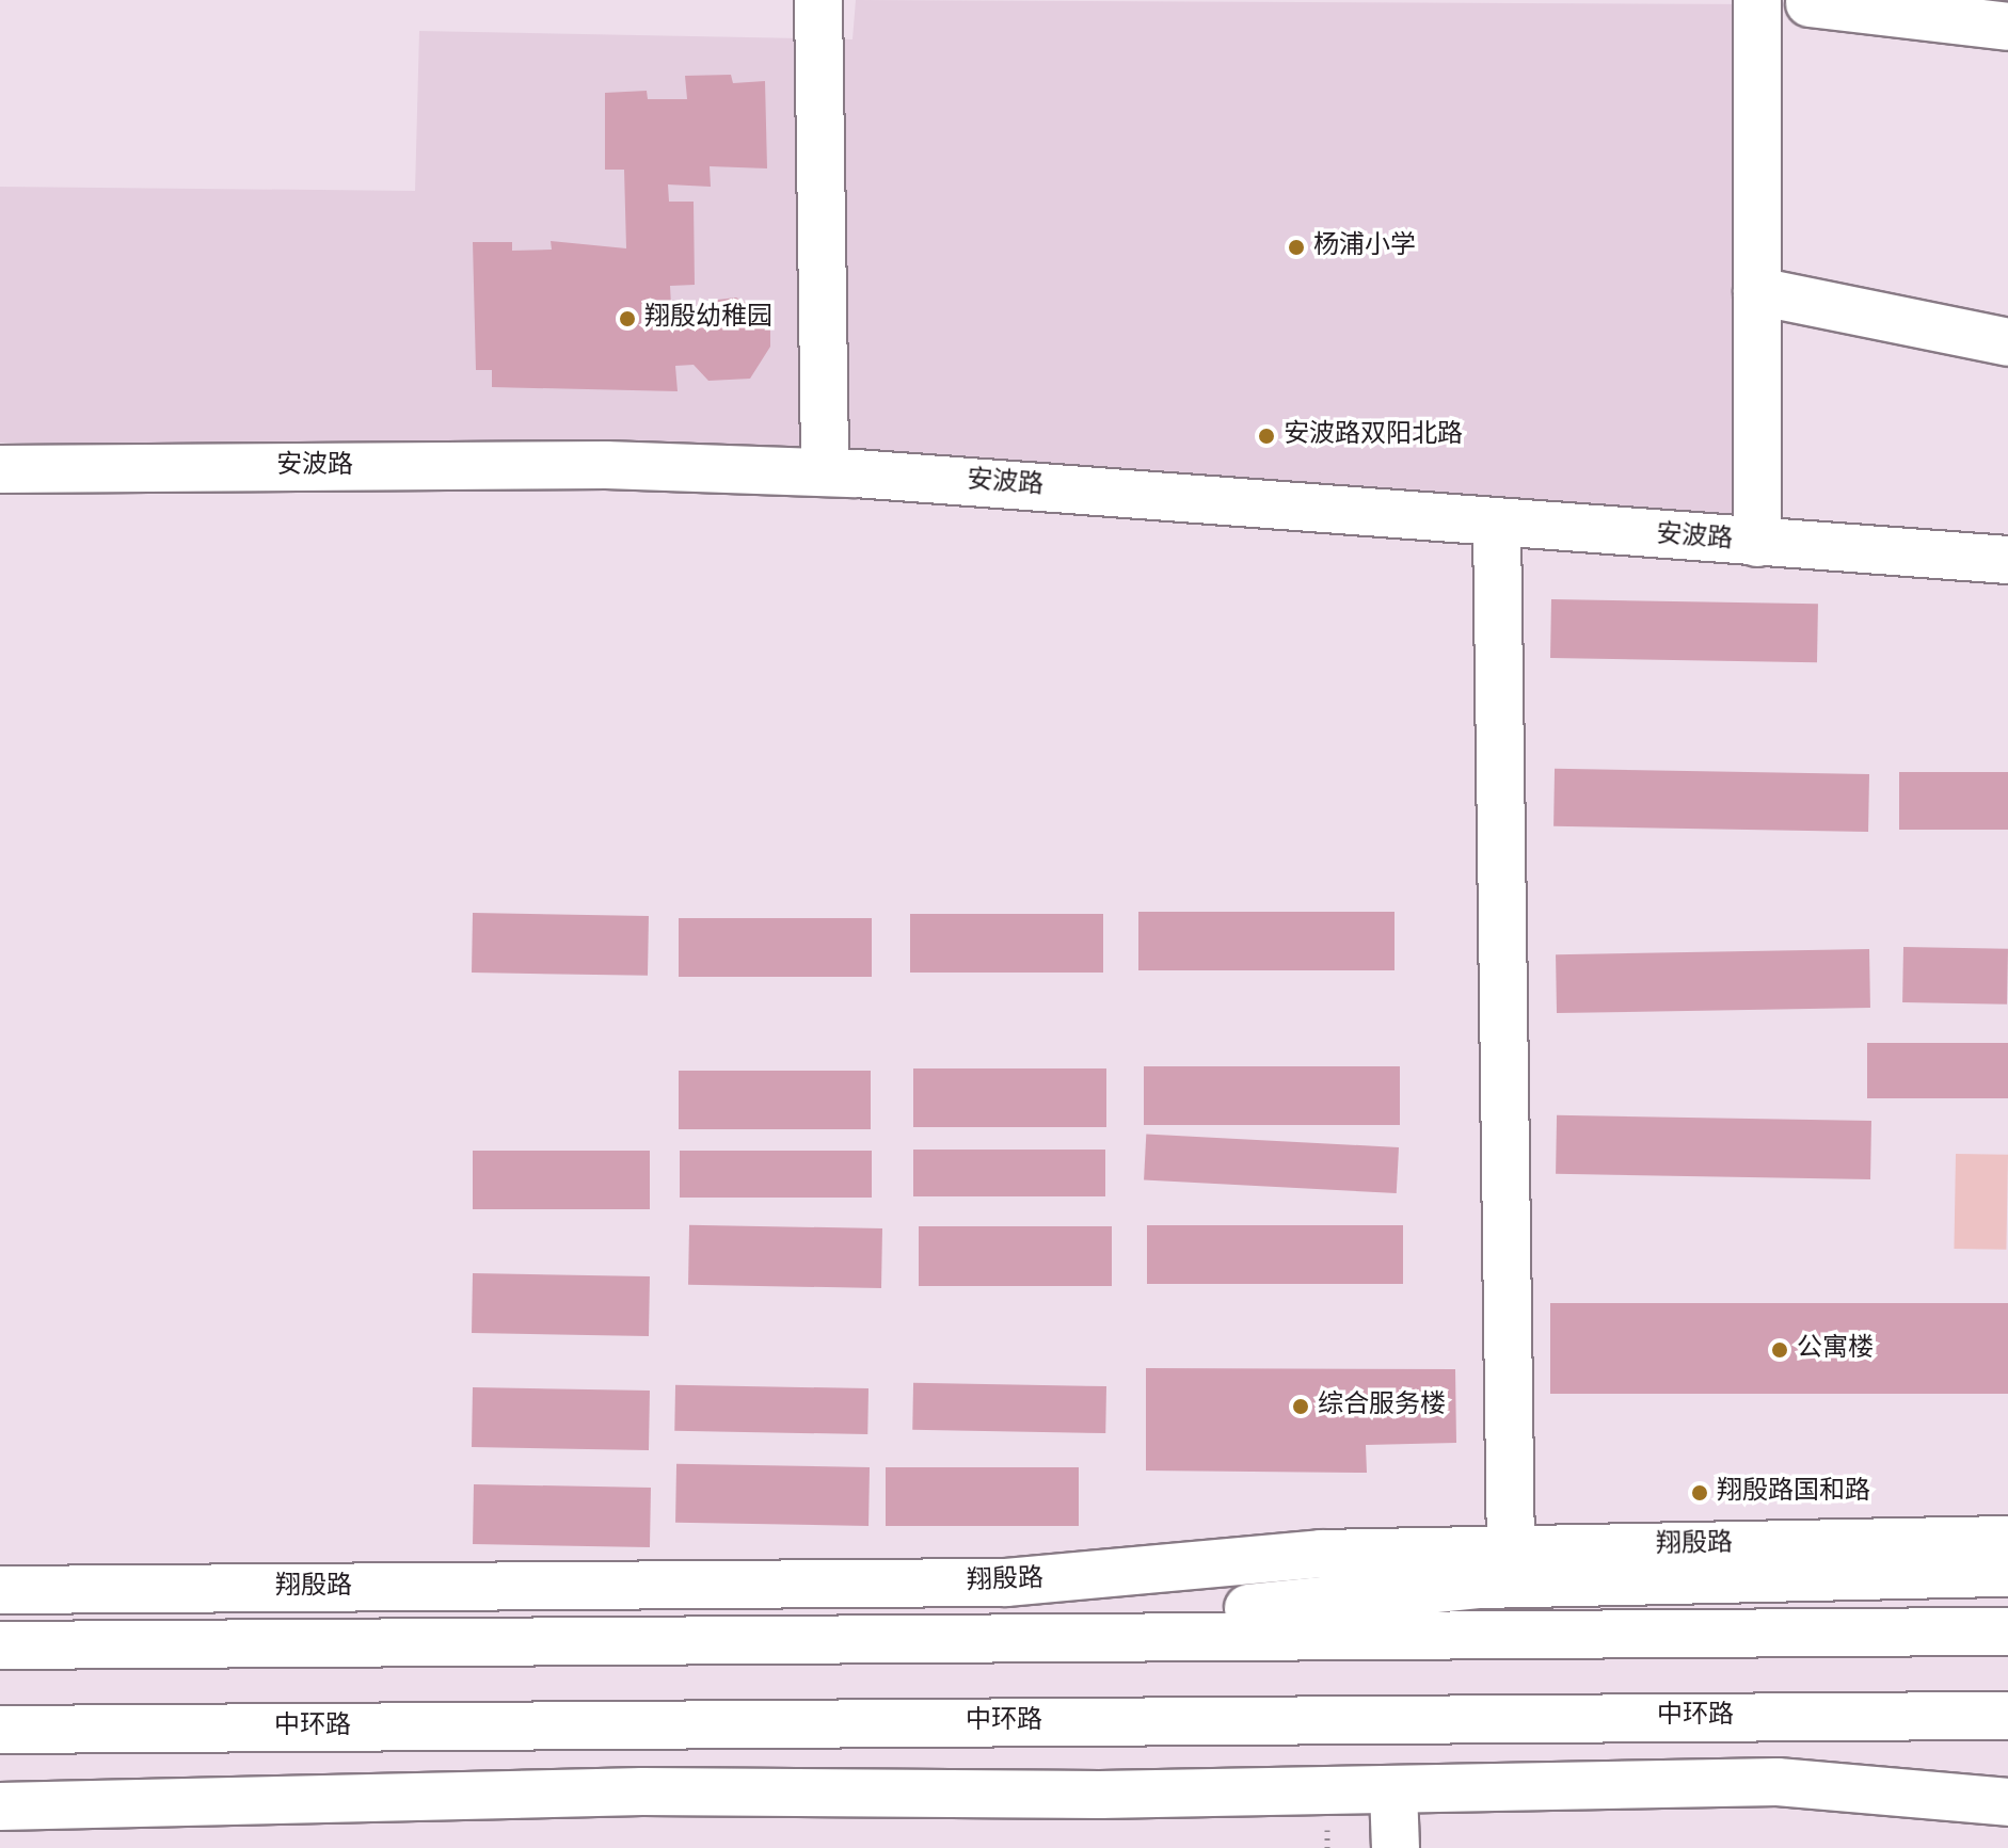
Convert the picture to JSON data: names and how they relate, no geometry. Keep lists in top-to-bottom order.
{
  "streets": {
    "main road": ["安波路", "翔殷路", "中环路"]
  },
  "places": [
    "杨浦小学",
    "翔殷幼稚园",
    "安波路双阳北路",
    "公寓楼",
    "综合服务楼",
    "翔殷路国和路"
  ]
}
